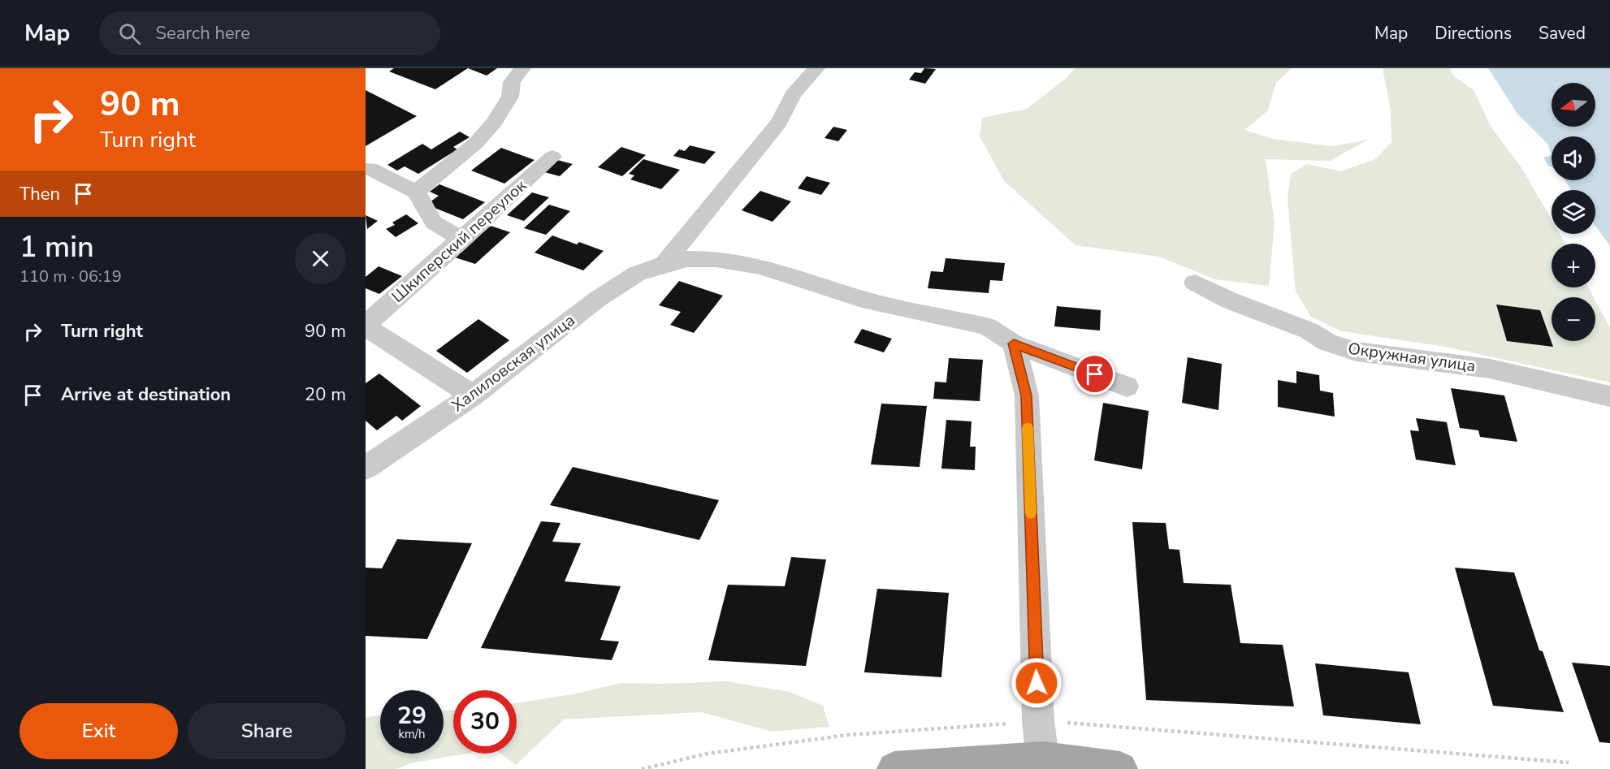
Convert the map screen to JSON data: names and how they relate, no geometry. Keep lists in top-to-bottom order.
{
  "streets": {
    "street": ["Шкиперский переулок", "Окружная улица", "Халиловская улица"]
  },
  "north": "left",
  "page": {
    "header": "Map",
    "search": "Search here",
    "nav": ["Map", "Directions", "Saved"],
    "turn": ["90 m", "Turn right"],
    "map_buttons": ["+", "−"],
    "then": "Then",
    "heading": ["1 min", "110 m · 06:19"],
    "list": [
      {
        "name": "Turn right",
        "value": "90 m"
      },
      {
        "name": "Arrive at destination",
        "value": "20 m"
      }
    ],
    "speed": "29 km/h",
    "limit": "30",
    "buttons": ["Exit", "Share"]
  }
}
